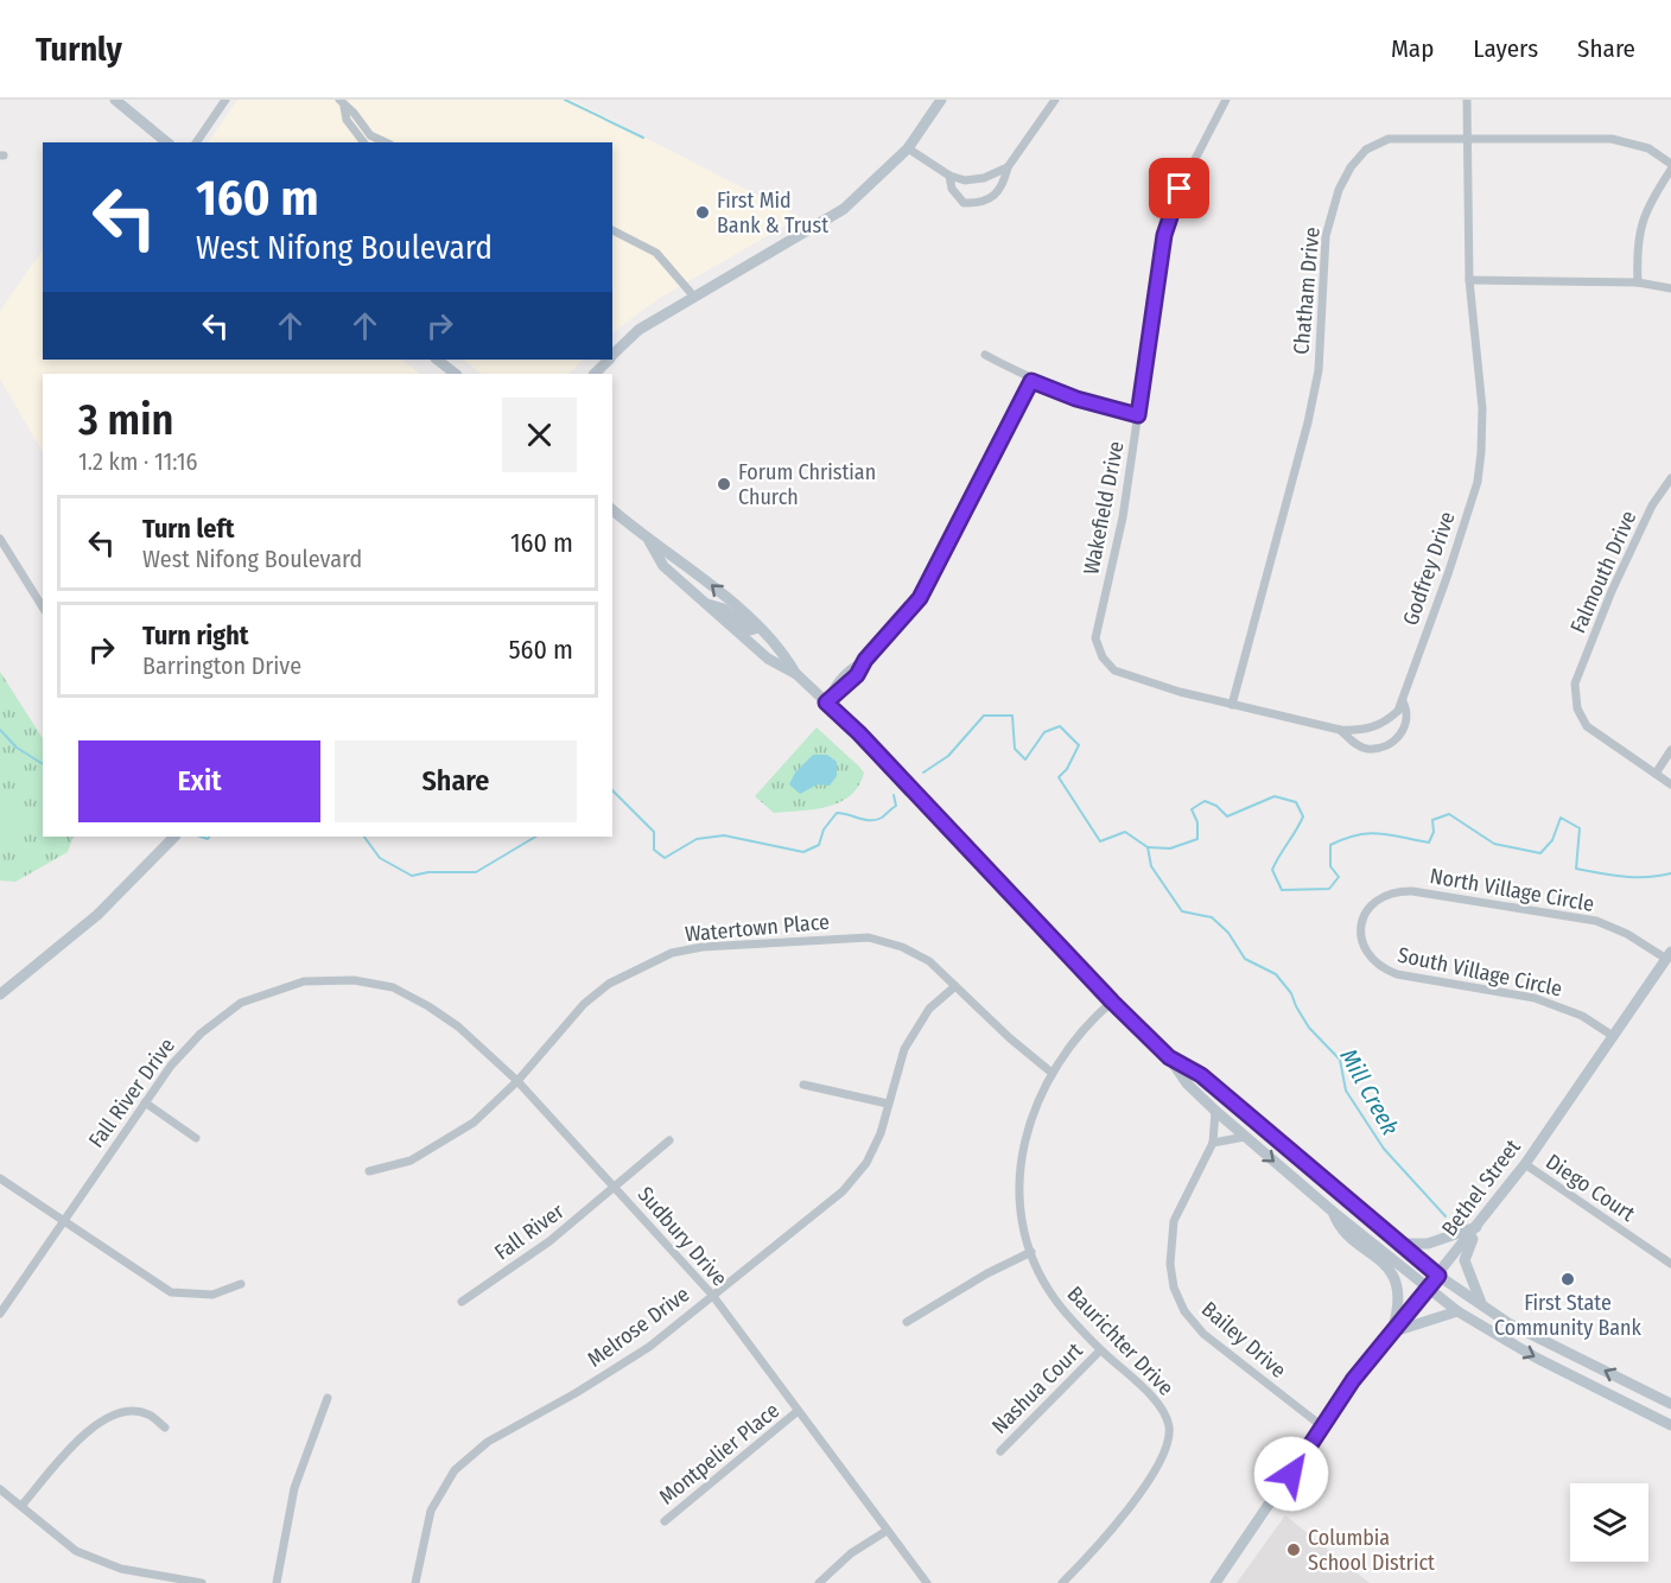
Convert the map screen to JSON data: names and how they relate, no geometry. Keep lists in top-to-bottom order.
{
  "streets": {
    "main road": ["Bethel Street"],
    "street": [
      "Chatham Drive",
      "Wakefield Drive",
      "Godfrey Drive",
      "Falmouth Drive",
      "North Village Circle",
      "Watertown Place",
      "South Village Circle",
      "Fall River Drive",
      "Diego Court",
      "Fall River",
      "Sudbury Drive",
      "Melrose Drive",
      "Bailey Drive",
      "Baurichter Drive",
      "Nashua Court",
      "Montpelier Place"
    ]
  },
  "crossings": [
    ["Chatham Drive", "Godfrey Drive"],
    ["Wakefield Drive", "Godfrey Drive"],
    ["North Village Circle", "South Village Circle"],
    ["North Village Circle", "Bethel Street"],
    ["Watertown Place", "Sudbury Drive"],
    ["Watertown Place", "Melrose Drive"],
    ["Watertown Place", "Baurichter Drive"],
    ["South Village Circle", "Bethel Street"],
    ["Fall River Drive", "Sudbury Drive"],
    ["Bethel Street", "Diego Court"],
    ["Bethel Street", "Bailey Drive"],
    ["Fall River", "Sudbury Drive"],
    ["Sudbury Drive", "Melrose Drive"],
    ["Sudbury Drive", "Montpelier Place"],
    ["Baurichter Drive", "Nashua Court"]
  ],
  "water": ["Mill Creek"],
  "places": [
    "First Mid Bank & Trust",
    "Forum Christian Church",
    "First State Community Bank",
    "Columbia School District"
  ],
  "page": {
    "header": "Turnly",
    "nav": ["Map", "Layers", "Share"],
    "turn": ["160 m", "West Nifong Boulevard"],
    "heading": ["3 min", "1.2 km · 11:16"],
    "list": [
      {
        "name": "Turn left",
        "note": "West Nifong Boulevard",
        "value": "160 m"
      },
      {
        "name": "Turn right",
        "note": "Barrington Drive",
        "value": "560 m"
      }
    ],
    "buttons": ["Exit", "Share"]
  }
}
